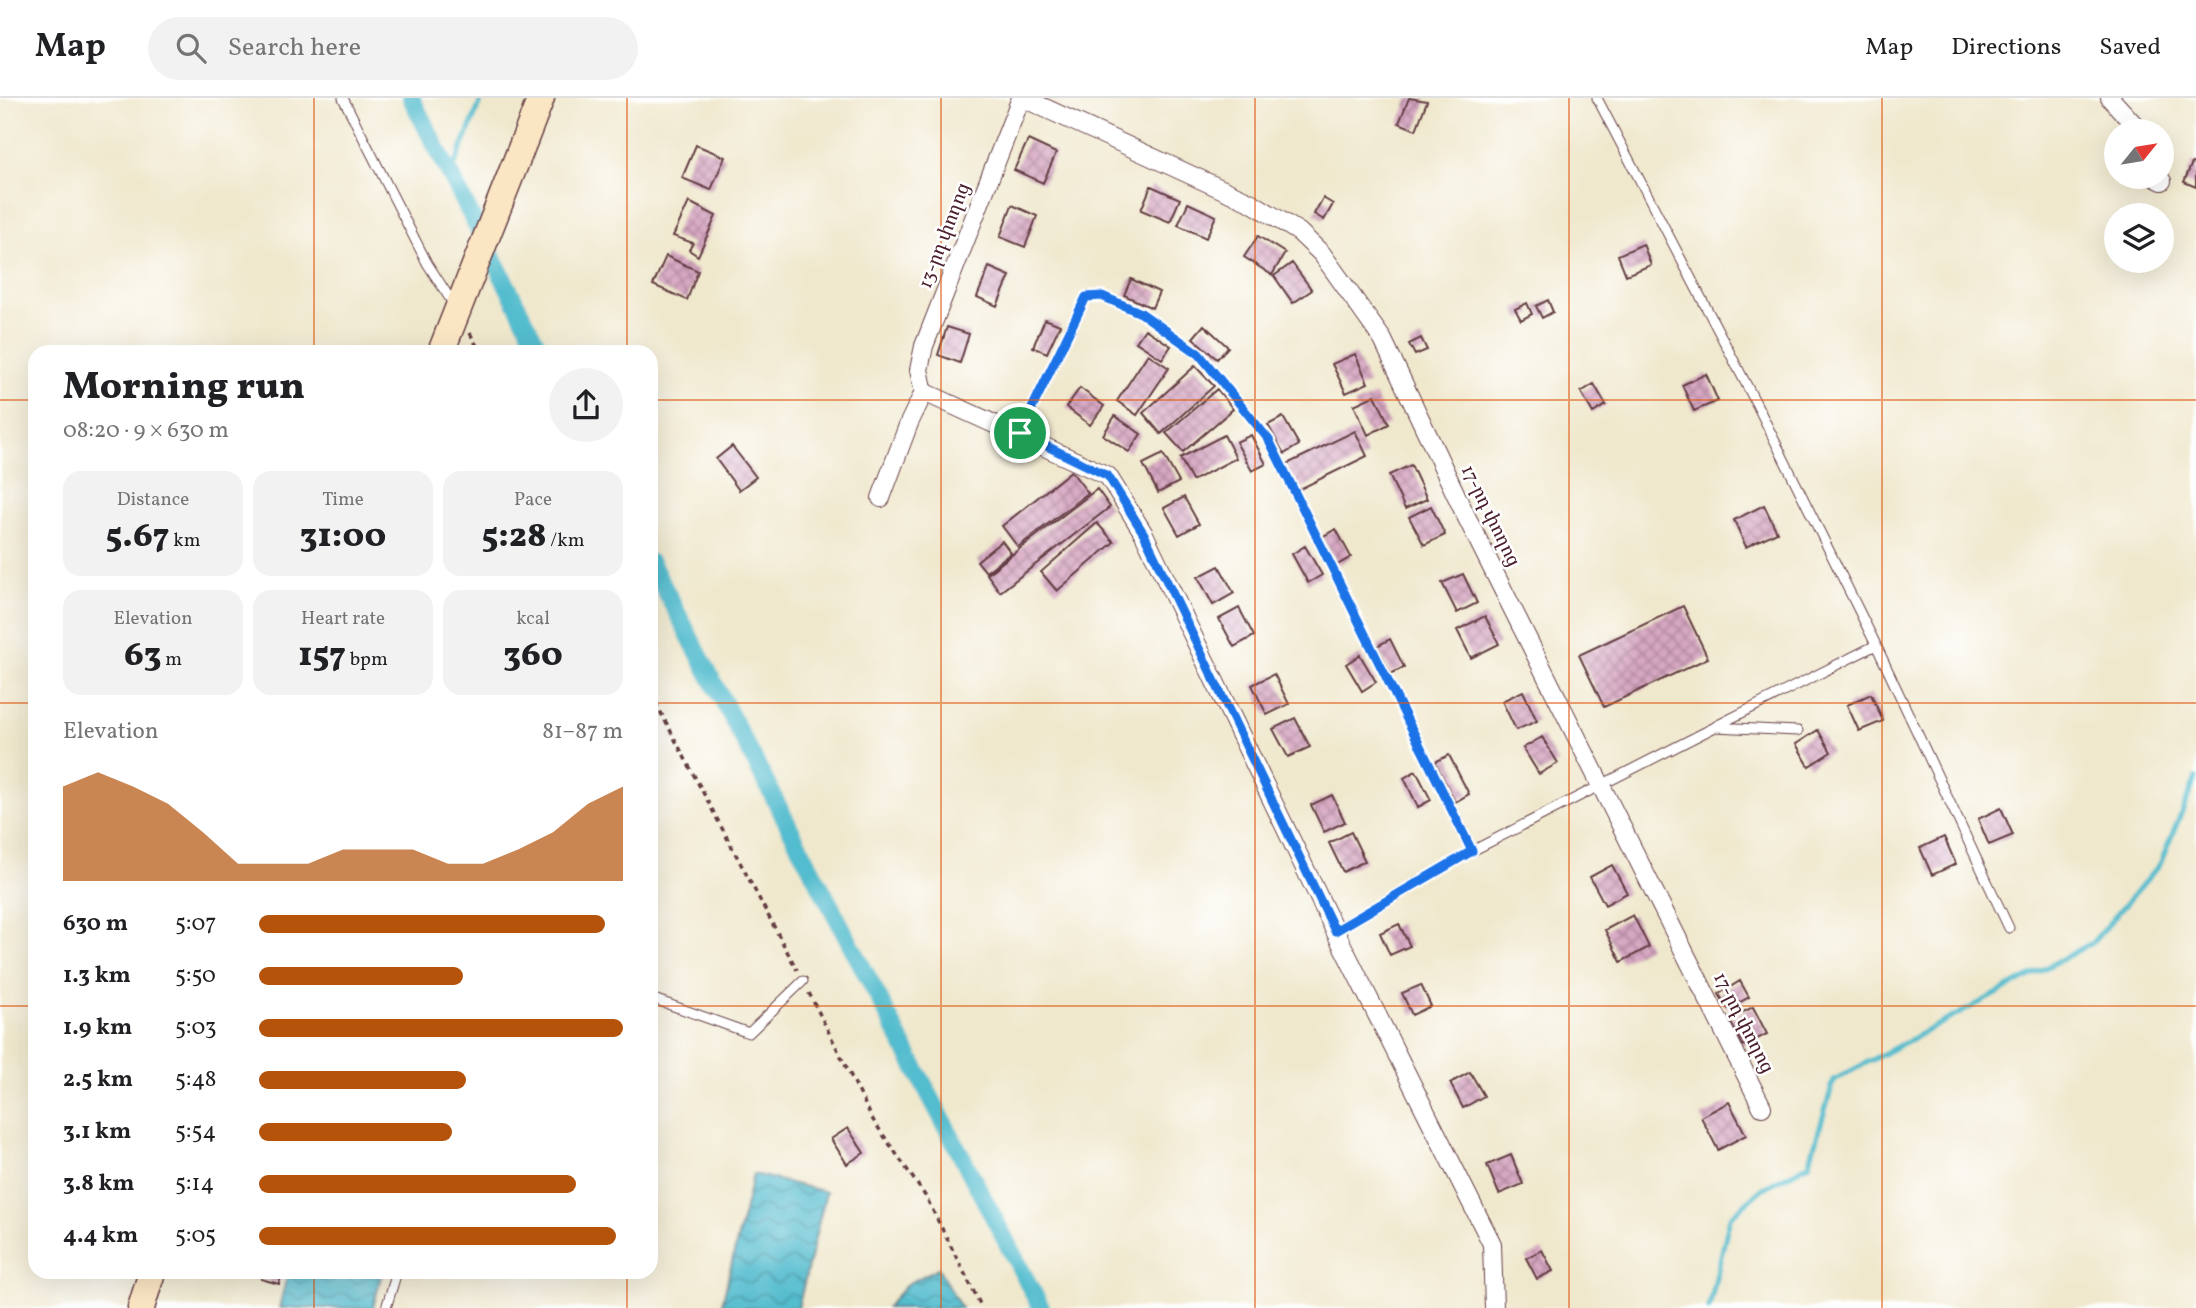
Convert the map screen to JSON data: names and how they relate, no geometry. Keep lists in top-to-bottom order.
{
  "streets": {
    "street": ["13-րդ փողոց", "17-րդ փողոց"]
  },
  "crossings": [
    ["13-րդ փողոց", "17-րդ փողոց"]
  ],
  "north": "top right",
  "page": {
    "header": "Map",
    "search": "Search here",
    "nav": ["Map", "Directions", "Saved"],
    "heading": ["Morning run", "08:20 · 9 × 630 m"],
    "stats": [
      ["Distance", "5.67 km"],
      ["Time", "31:00"],
      ["Pace", "5:28 /km"],
      ["Elevation", "63 m"],
      ["Heart rate", "157 bpm"],
      ["kcal", "360"]
    ],
    "chart": ["Elevation", "81–87 m"],
    "list": [
      {
        "name": "630 m",
        "note": "5:07"
      },
      {
        "name": "1.3 km",
        "note": "5:50"
      },
      {
        "name": "1.9 km",
        "note": "5:03"
      },
      {
        "name": "2.5 km",
        "note": "5:48"
      },
      {
        "name": "3.1 km",
        "note": "5:54"
      },
      {
        "name": "3.8 km",
        "note": "5:14"
      },
      {
        "name": "4.4 km",
        "note": "5:05"
      }
    ]
  }
}
